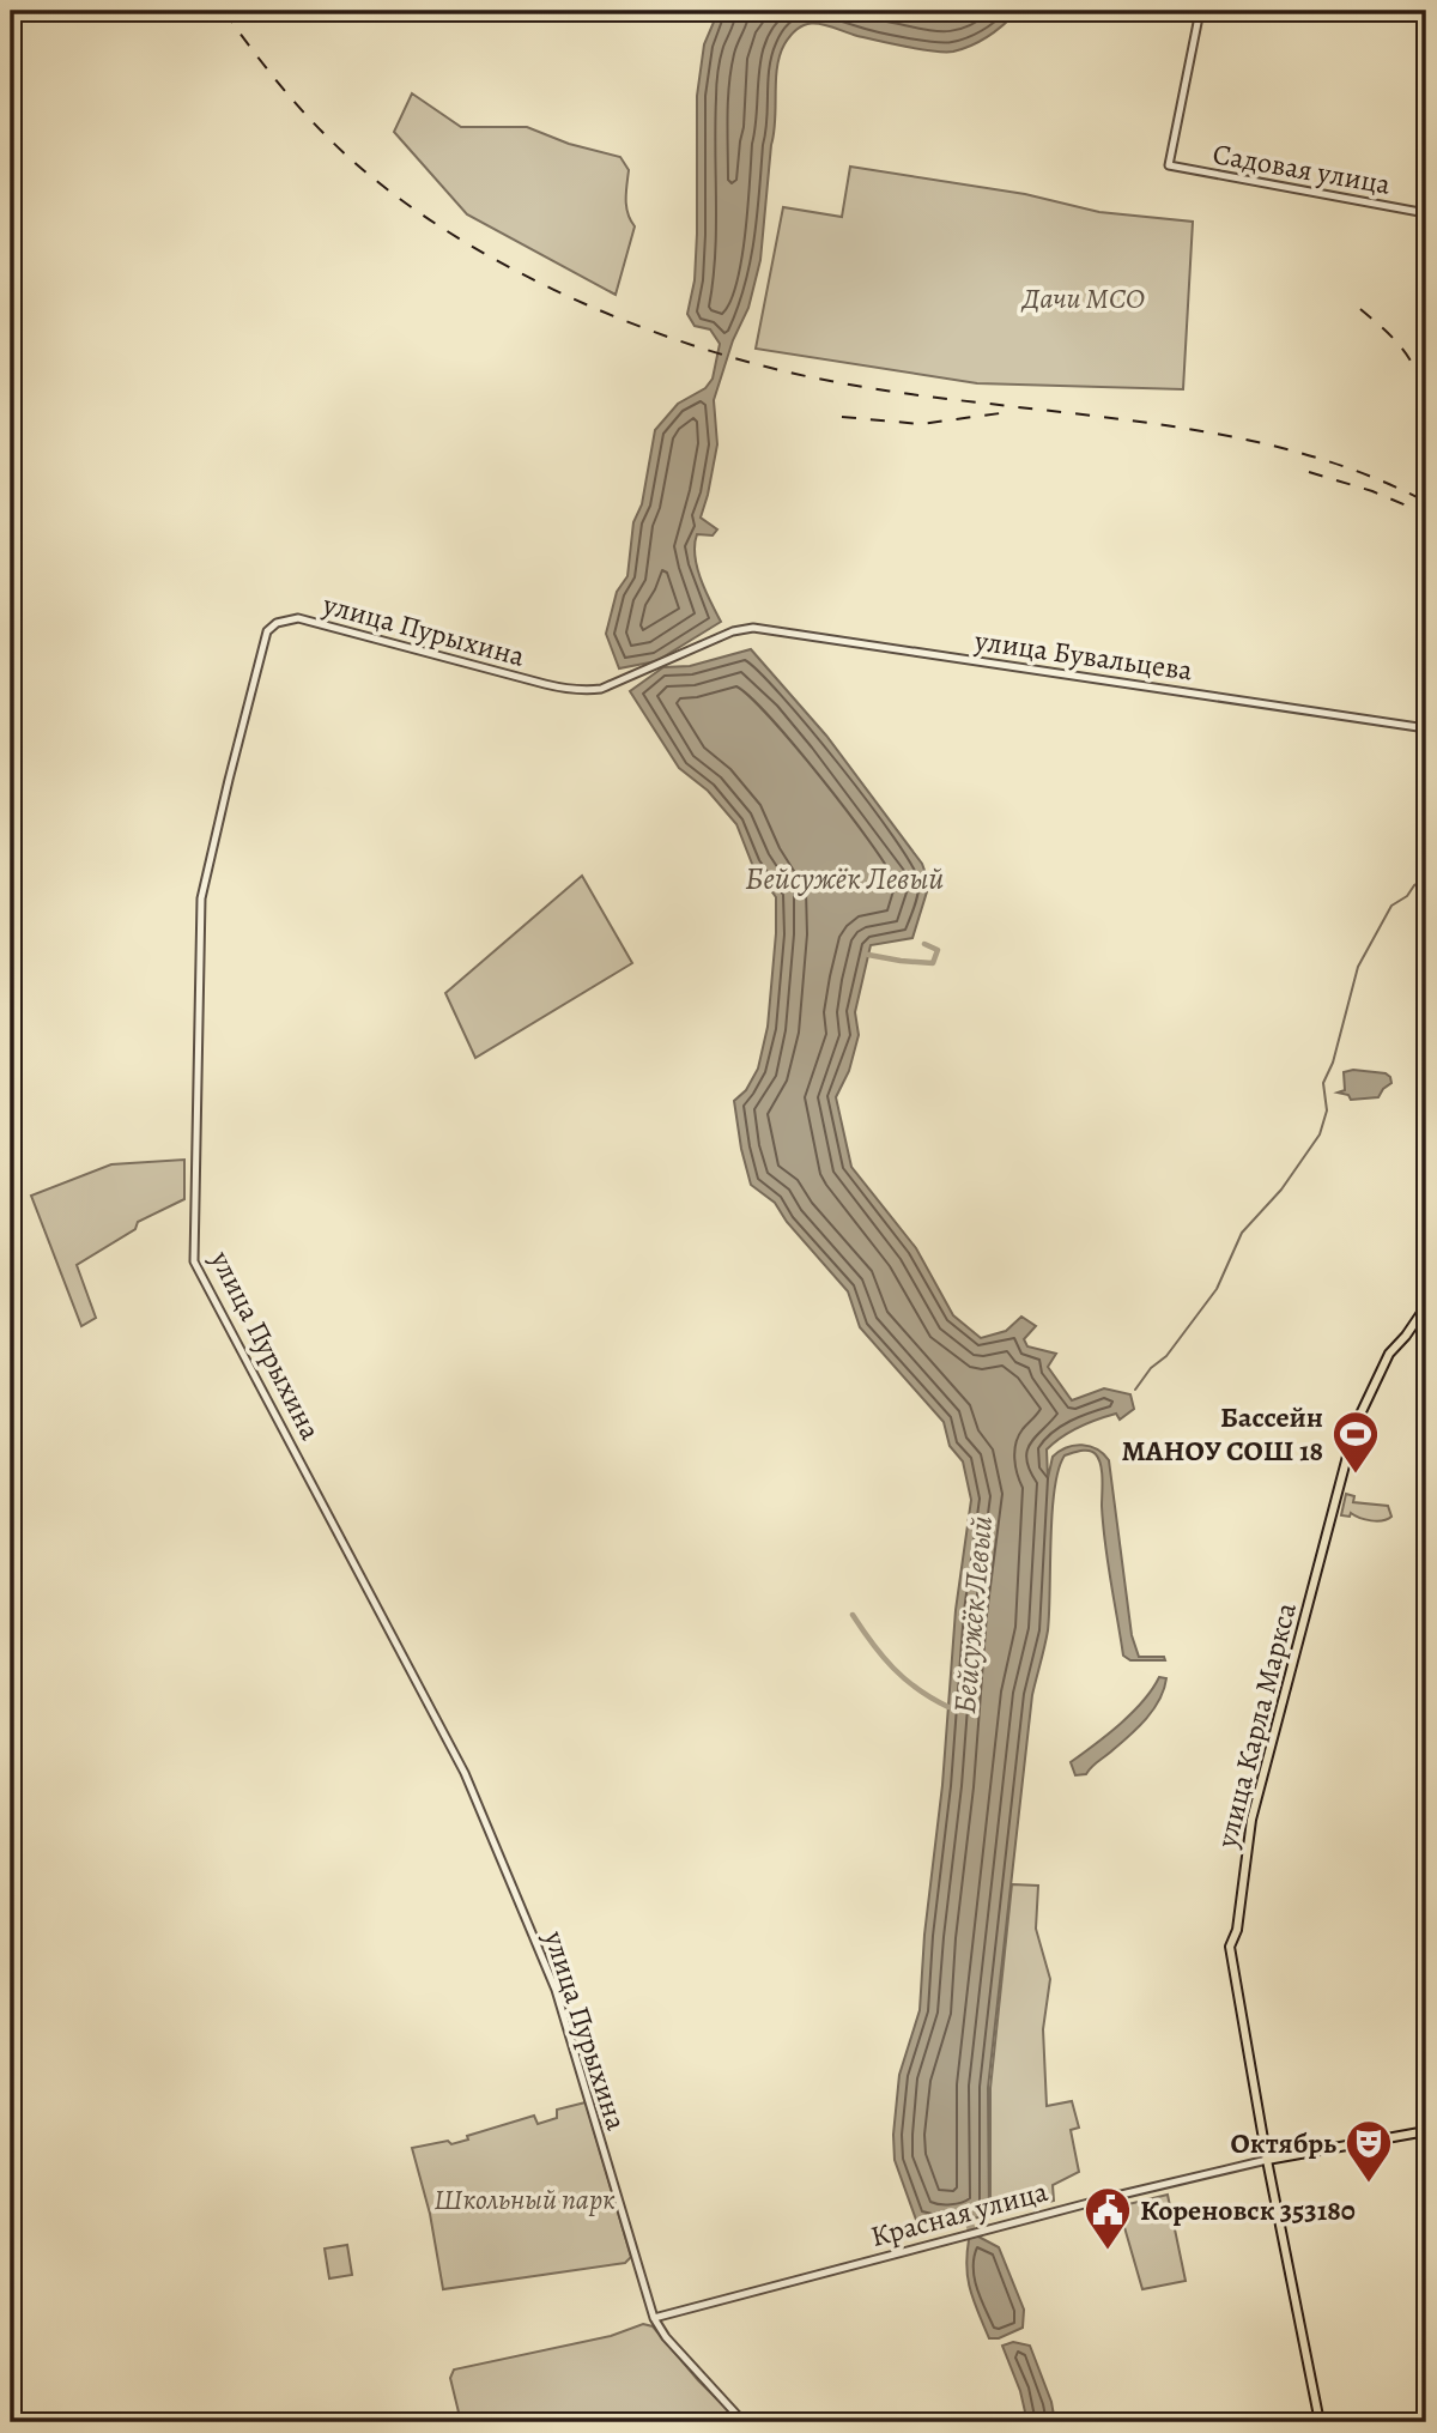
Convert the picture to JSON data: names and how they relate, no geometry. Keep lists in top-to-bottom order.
{
  "streets": {
    "main road": ["улица Карла Маркса", "Красная улица"],
    "street": ["Садовая улица", "улица Пурыхина", "улица Бувальцева"]
  },
  "crossings": [
    ["улица Пурыхина", "улица Бувальцева"],
    ["улица Пурыхина", "Красная улица"],
    ["улица Карла Маркса", "Красная улица"]
  ],
  "water": ["Бейсужёк Левый"],
  "parks": ["Дачи МСО", "Школьный парк"],
  "places": {
    "sports": ["Бассейн МАНОУ СОШ 18"],
    "theatre": ["Октябрь"],
    "public building": ["Кореновск 353180"]
  }
}
